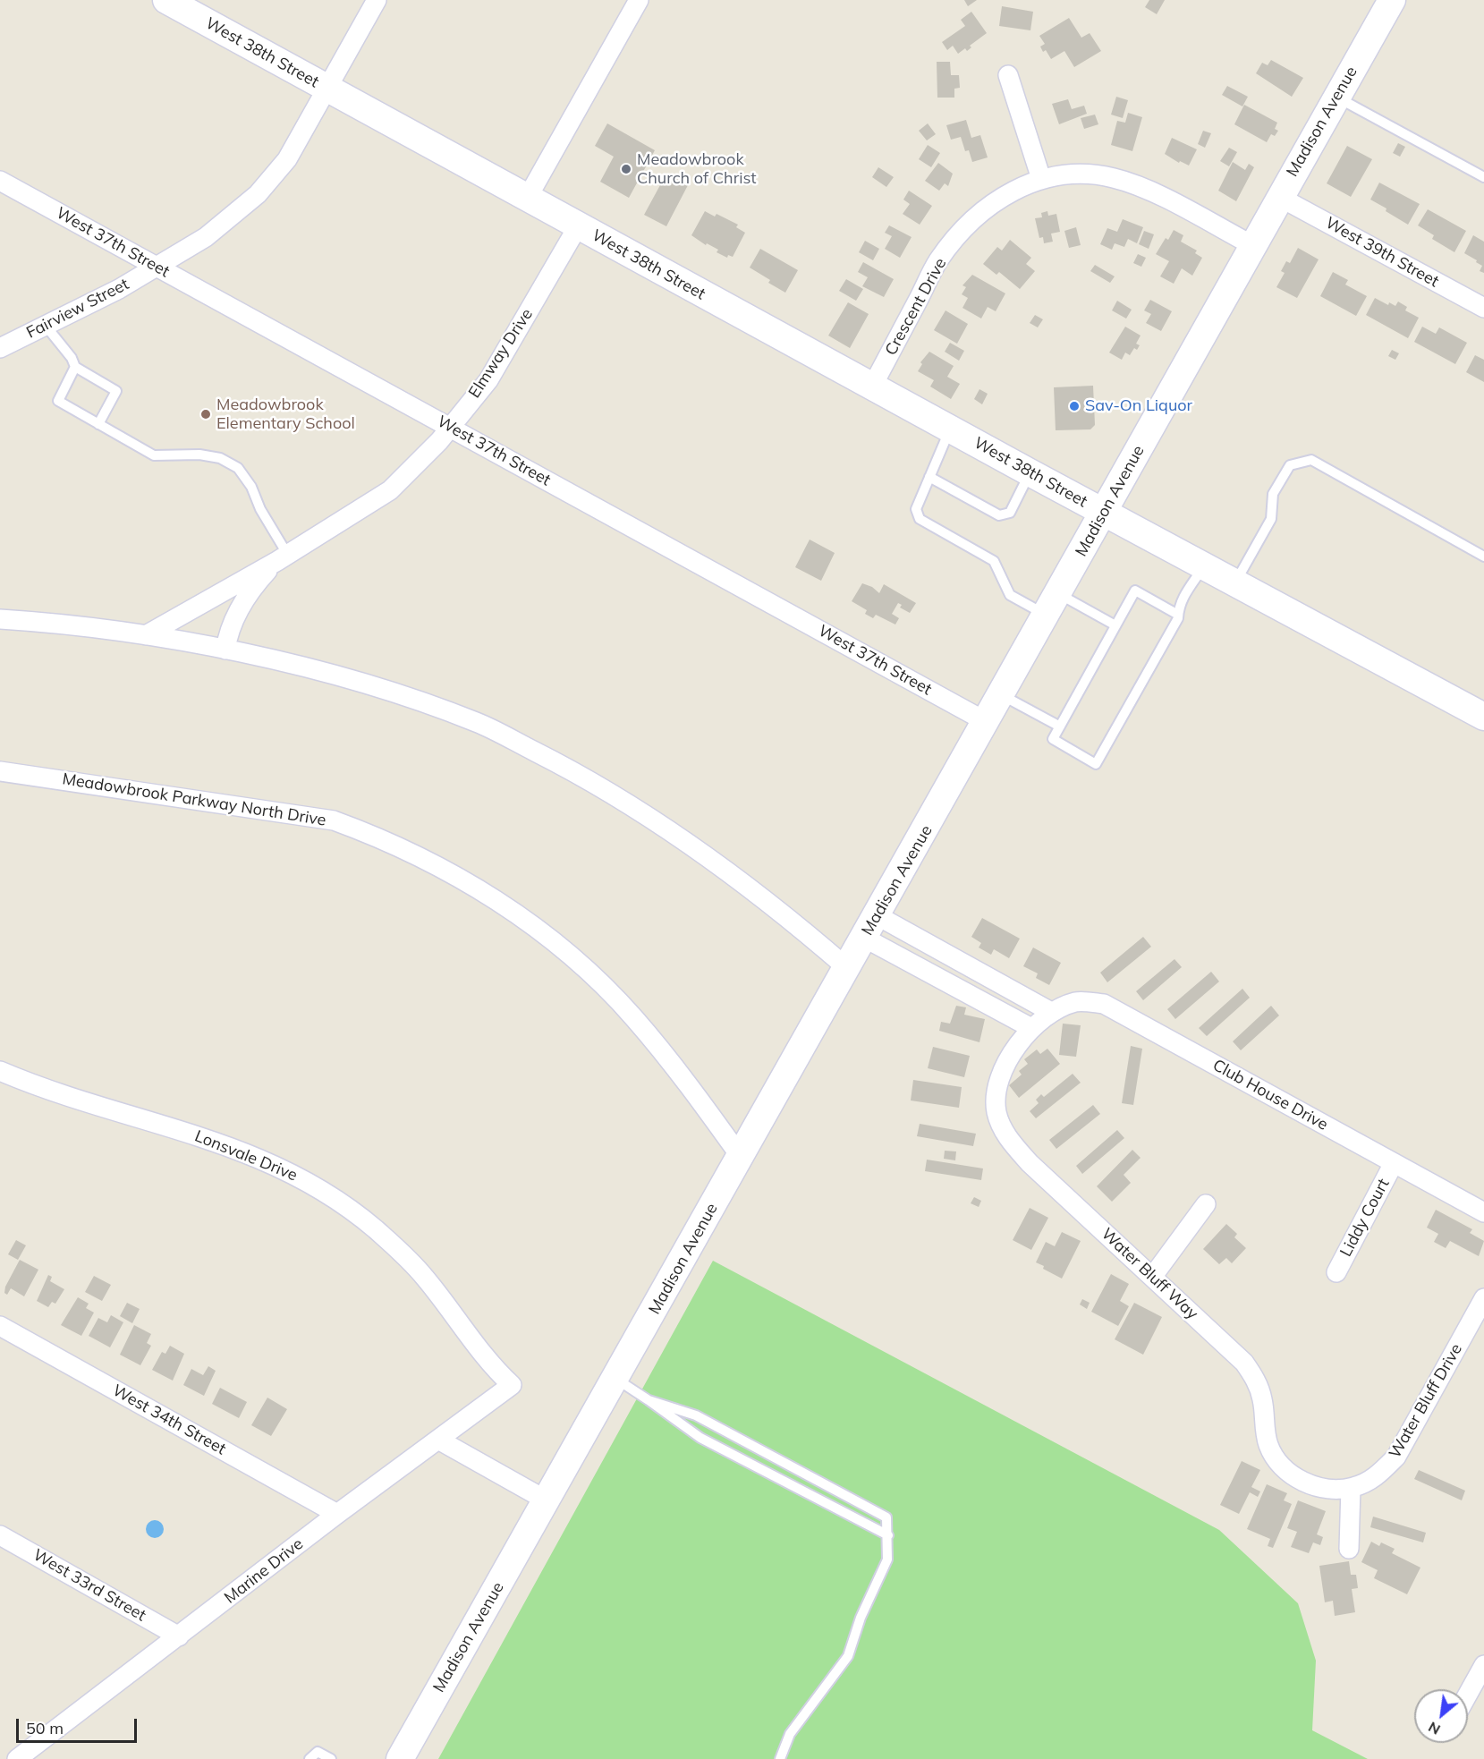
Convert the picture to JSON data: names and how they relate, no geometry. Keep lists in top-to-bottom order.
{
  "streets": {
    "street": [
      "West 38th Street",
      "Madison Avenue",
      "West 37th Street",
      "West 39th Street",
      "Crescent Drive",
      "Fairview Street",
      "Elmway Drive",
      "Meadowbrook Parkway North Drive",
      "Club House Drive",
      "Lonsvale Drive",
      "Liddy Court",
      "Water Bluff Way",
      "Water Bluff Drive",
      "West 34th Street",
      "Marine Drive",
      "West 33rd Street"
    ]
  },
  "crossings": [
    ["West 38th Street", "Madison Avenue"],
    ["West 38th Street", "Crescent Drive"],
    ["West 38th Street", "Fairview Street"],
    ["West 38th Street", "Elmway Drive"],
    ["Madison Avenue", "West 37th Street"],
    ["Madison Avenue", "West 39th Street"],
    ["Madison Avenue", "Crescent Drive"],
    ["Madison Avenue", "Meadowbrook Parkway North Drive"],
    ["West 37th Street", "Fairview Street"],
    ["West 37th Street", "Elmway Drive"],
    ["Club House Drive", "Liddy Court"],
    ["Club House Drive", "Water Bluff Way"],
    ["Lonsvale Drive", "Marine Drive"],
    ["Water Bluff Way", "Water Bluff Drive"],
    ["West 34th Street", "Marine Drive"],
    ["Marine Drive", "West 33rd Street"]
  ],
  "places": ["Meadowbrook Church of Christ", "Sav-On Liquor", "Meadowbrook Elementary School"],
  "scale_bar": "50 m",
  "north": "bottom left"
}
